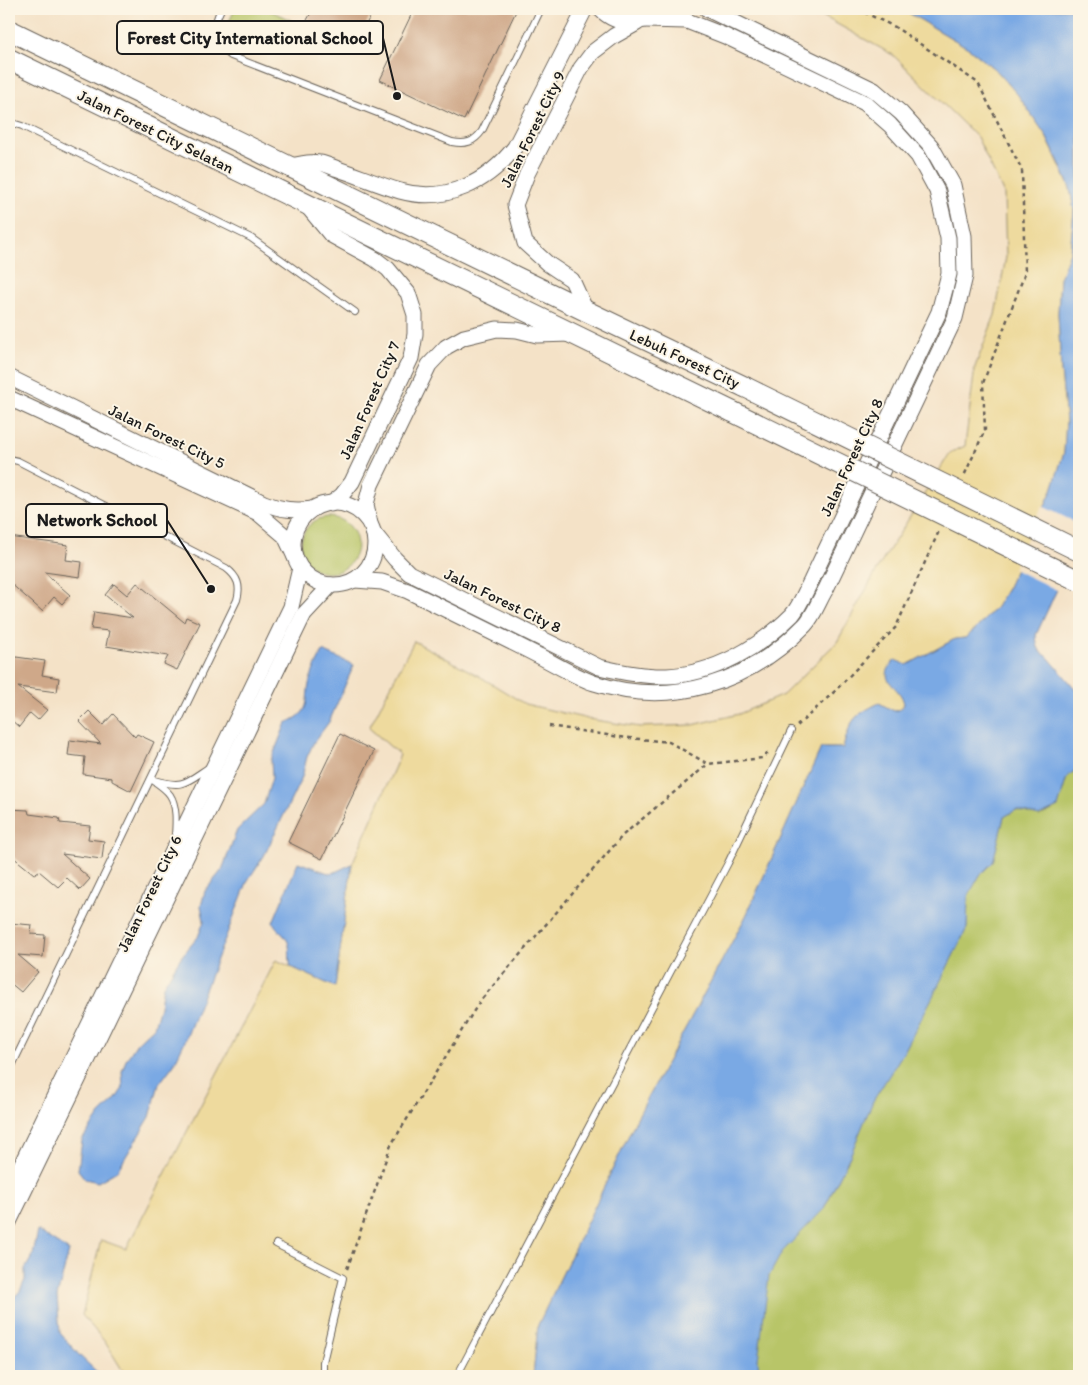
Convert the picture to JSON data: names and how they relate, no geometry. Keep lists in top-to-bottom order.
{
  "streets": {
    "main road": ["Jalan Forest City Selatan", "Lebuh Forest City"],
    "street": [
      "Jalan Forest City 9",
      "Jalan Forest City 7",
      "Jalan Forest City 5",
      "Jalan Forest City 8",
      "Jalan Forest City 6"
    ]
  },
  "crossings": [
    ["Jalan Forest City 9", "Jalan Forest City Selatan"],
    ["Jalan Forest City 9", "Lebuh Forest City"],
    ["Jalan Forest City 9", "Jalan Forest City 8"],
    ["Jalan Forest City Selatan", "Lebuh Forest City"],
    ["Jalan Forest City Selatan", "Jalan Forest City 7"],
    ["Lebuh Forest City", "Jalan Forest City 7"],
    ["Jalan Forest City 7", "Jalan Forest City 5"],
    ["Jalan Forest City 7", "Jalan Forest City 8"],
    ["Jalan Forest City 7", "Jalan Forest City 6"],
    ["Jalan Forest City 5", "Jalan Forest City 8"],
    ["Jalan Forest City 5", "Jalan Forest City 6"],
    ["Jalan Forest City 8", "Jalan Forest City 6"]
  ],
  "places": ["Forest City International School", "Network School"]
}
